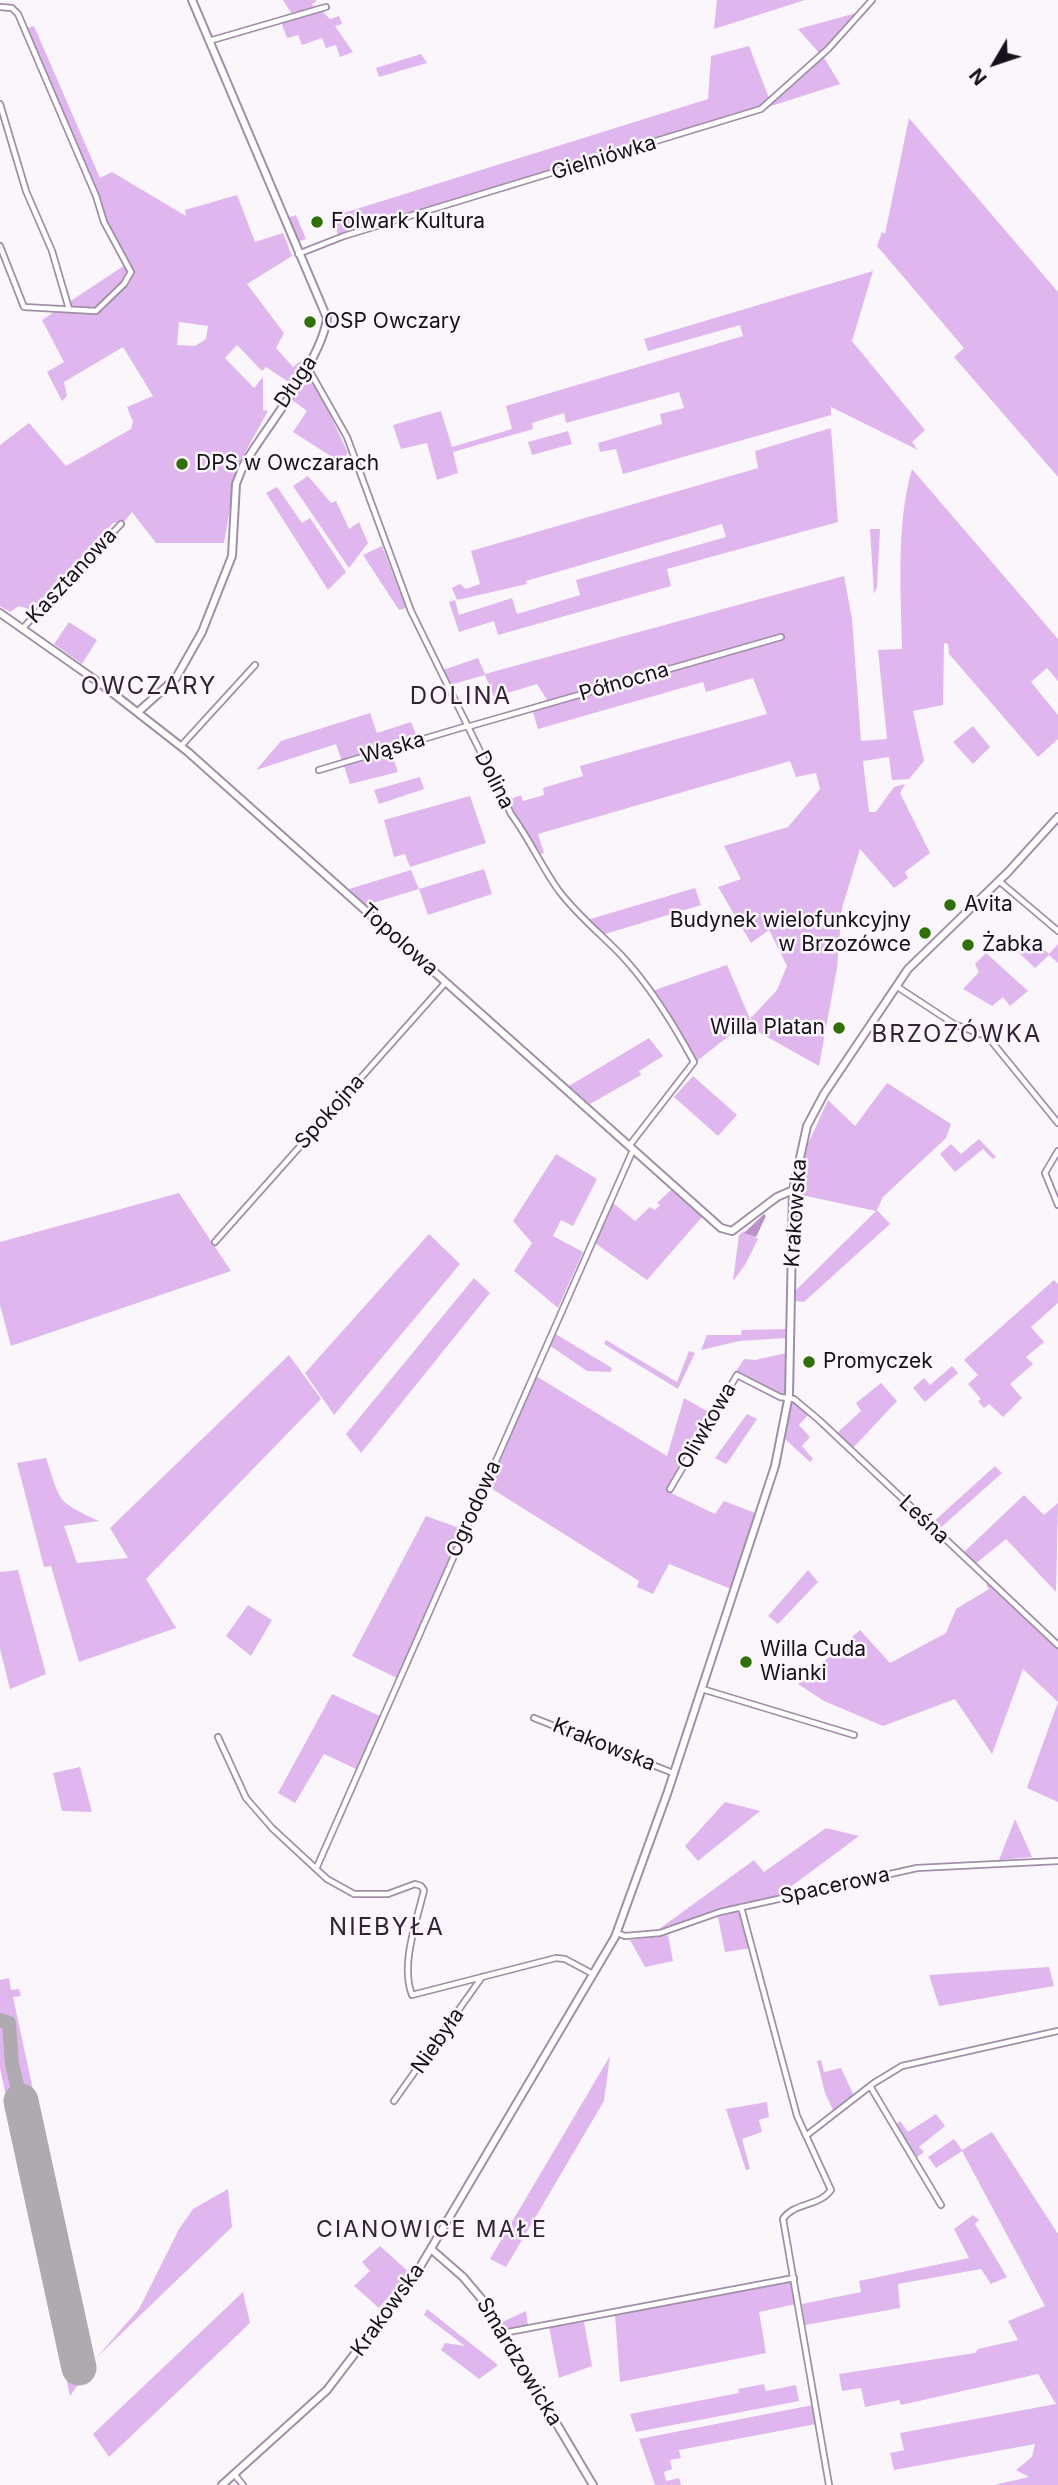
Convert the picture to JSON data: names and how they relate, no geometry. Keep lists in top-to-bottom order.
{
  "streets": {
    "street": [
      "Gielniówka",
      "Długa",
      "Kasztanowa",
      "Północna",
      "Wąska",
      "Dolina",
      "Topolowa",
      "Spokojna",
      "Krakowska",
      "Oliwkowa",
      "Ogrodowa",
      "Leśna",
      "Spacerowa",
      "Niebyła",
      "Smardzowicka"
    ]
  },
  "crossings": [
    ["Gielniówka", "Długa"],
    ["Długa", "Dolina"],
    ["Długa", "Topolowa"],
    ["Kasztanowa", "Topolowa"],
    ["Północna", "Wąska"],
    ["Północna", "Dolina"],
    ["Wąska", "Dolina"],
    ["Dolina", "Topolowa"],
    ["Dolina", "Ogrodowa"],
    ["Topolowa", "Spokojna"],
    ["Topolowa", "Krakowska"],
    ["Topolowa", "Ogrodowa"],
    ["Krakowska", "Oliwkowa"],
    ["Krakowska", "Leśna"],
    ["Krakowska", "Spacerowa"],
    ["Krakowska", "Smardzowicka"],
    ["Oliwkowa", "Leśna"]
  ],
  "districts": [
    "OWCZARY",
    "DOLINA",
    "BRZOZÓWKA",
    "NIEBYŁA",
    "CIANOWICE MAŁE"
  ],
  "places": [
    "Folwark Kultura",
    "OSP Owczary",
    "DPS w Owczarach",
    "Avita",
    "Budynek wielofunkcyjny w Brzozówce",
    "Żabka",
    "Willa Platan",
    "Promyczek",
    "Willa Cuda Wianki"
  ],
  "north": "bottom left"
}
